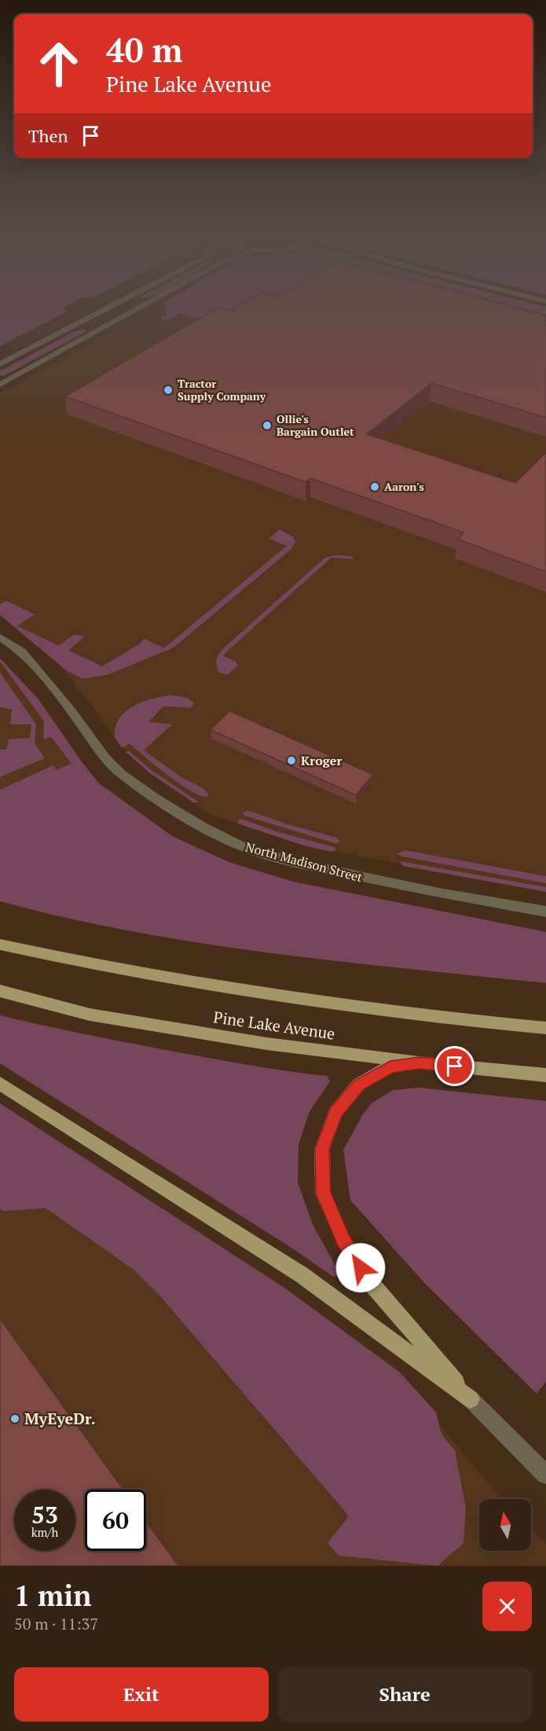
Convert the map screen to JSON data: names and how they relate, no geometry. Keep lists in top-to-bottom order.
{
  "streets": {
    "main road": ["Pine Lake Avenue"],
    "street": ["North Madison Street"]
  },
  "places": [
    "Tractor Supply Company",
    "Ollie's Bargain Outlet",
    "Aaron's",
    "Kroger",
    "MyEyeDr."
  ],
  "north": "top",
  "page": {
    "turn": ["40 m", "Pine Lake Avenue"],
    "then": "Then",
    "speed": "53 km/h",
    "limit": "60",
    "heading": ["1 min", "50 m · 11:37"],
    "buttons": ["Exit", "Share"]
  }
}
